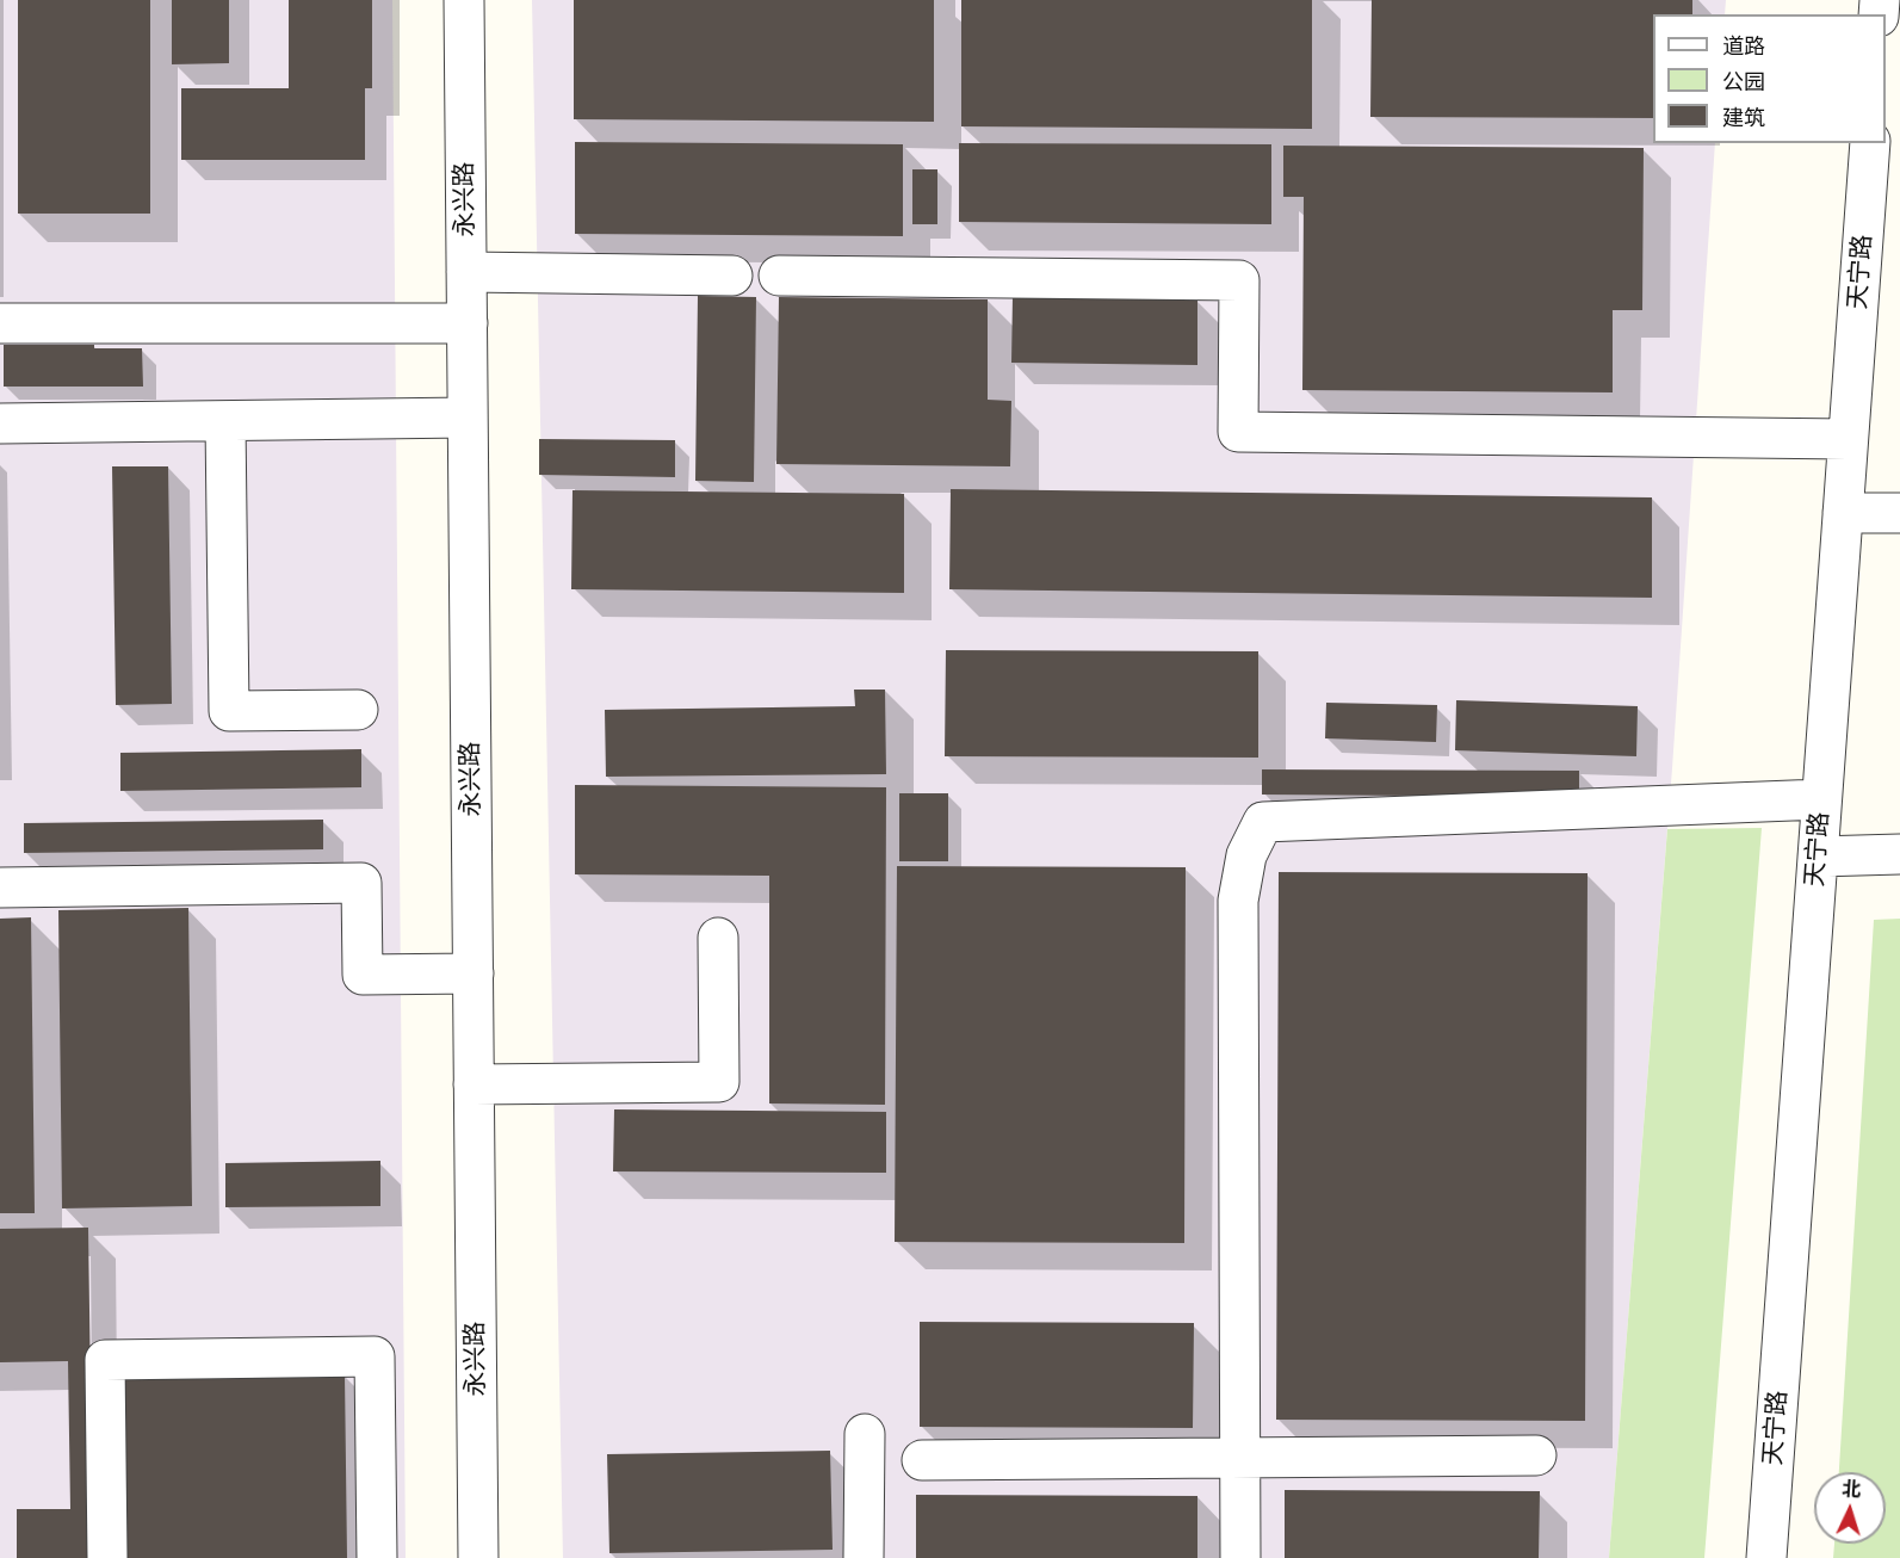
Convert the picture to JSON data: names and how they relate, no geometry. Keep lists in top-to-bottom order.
{
  "streets": {
    "street": ["永兴路", "天宁路"]
  },
  "legend": ["道路", "公园", "建筑"],
  "north": "top"
}
